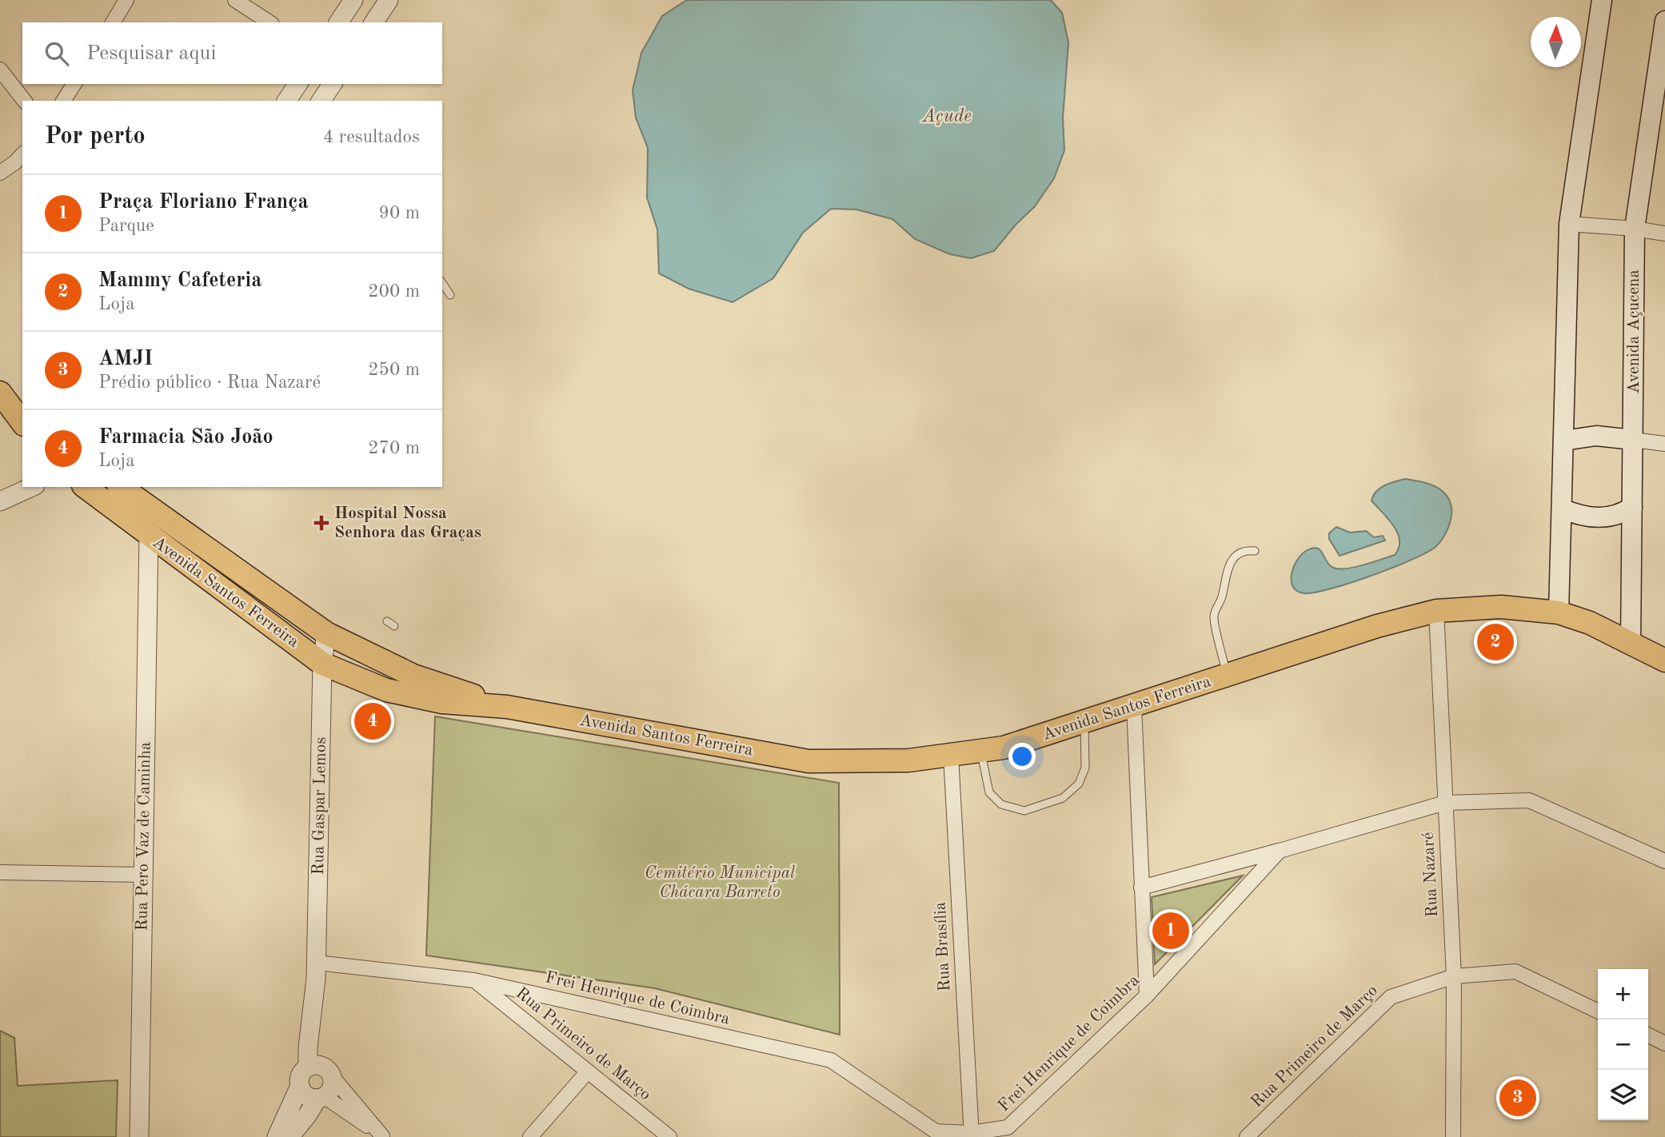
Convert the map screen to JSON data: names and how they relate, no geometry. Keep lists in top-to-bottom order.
{
  "streets": {
    "main road": ["Avenida Açucena", "Avenida Santos Ferreira"],
    "street": [
      "Rua Gaspar Lemos",
      "Rua Pero Vaz de Caminha",
      "Rua Nazaré",
      "Rua Brasília",
      "Frei Henrique de Coimbra",
      "Rua Primeiro de Março"
    ]
  },
  "crossings": [
    ["Avenida Açucena", "Avenida Santos Ferreira"],
    ["Avenida Santos Ferreira", "Rua Gaspar Lemos"],
    ["Avenida Santos Ferreira", "Rua Pero Vaz de Caminha"],
    ["Avenida Santos Ferreira", "Rua Nazaré"],
    ["Avenida Santos Ferreira", "Rua Brasília"],
    ["Rua Gaspar Lemos", "Frei Henrique de Coimbra"],
    ["Rua Nazaré", "Rua Primeiro de Março"],
    ["Rua Brasília", "Frei Henrique de Coimbra"],
    ["Frei Henrique de Coimbra", "Rua Primeiro de Março"]
  ],
  "water": ["Açude"],
  "parks": ["Cemitério Municipal Chácara Barreto"],
  "places": {
    "health": ["Hospital Nossa Senhora das Graças"]
  },
  "north": "top",
  "page": {
    "search": "Pesquisar aqui",
    "heading": ["Por perto", "4 resultados"],
    "list": [
      {
        "mark": "1",
        "name": "Praça Floriano França",
        "note": "Parque",
        "value": "90 m"
      },
      {
        "mark": "2",
        "name": "Mammy Cafeteria",
        "note": "Loja",
        "value": "200 m"
      },
      {
        "mark": "3",
        "name": "AMJI",
        "note": "Prédio público · Rua Nazaré",
        "value": "250 m"
      },
      {
        "mark": "4",
        "name": "Farmacia São João",
        "note": "Loja",
        "value": "270 m"
      }
    ],
    "pins": [
      "2",
      "4",
      "1",
      "3"
    ],
    "map_buttons": ["+", "−"]
  }
}
